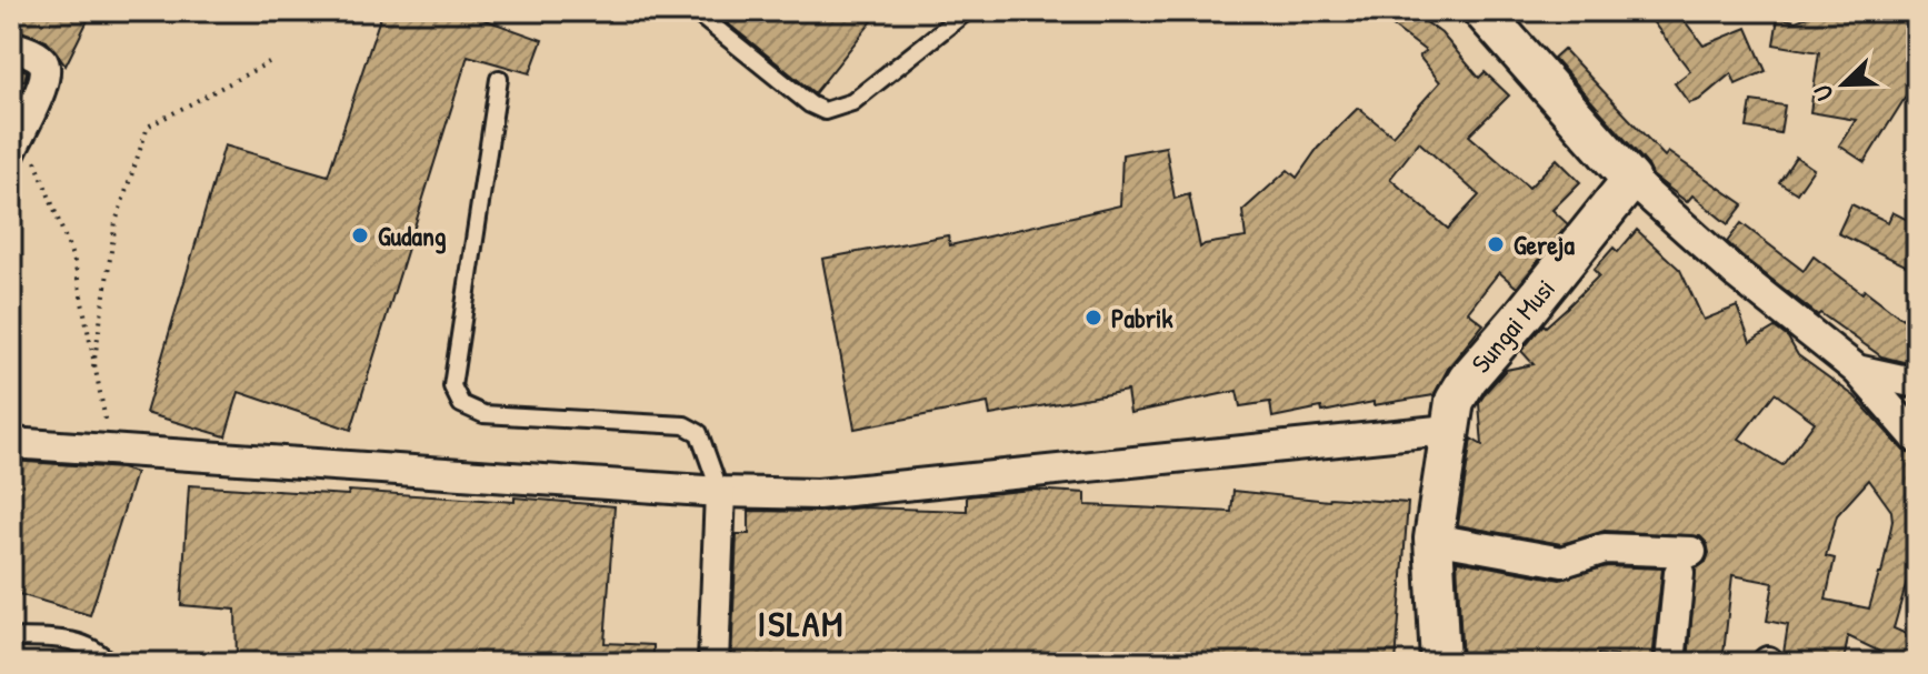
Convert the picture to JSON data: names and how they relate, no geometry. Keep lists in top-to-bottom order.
{
  "streets": {
    "street": ["Sungai Musi"]
  },
  "districts": ["ISLAM"],
  "places": ["Gudang", "Gereja", "Pabrik"],
  "north": "bottom left"
}
